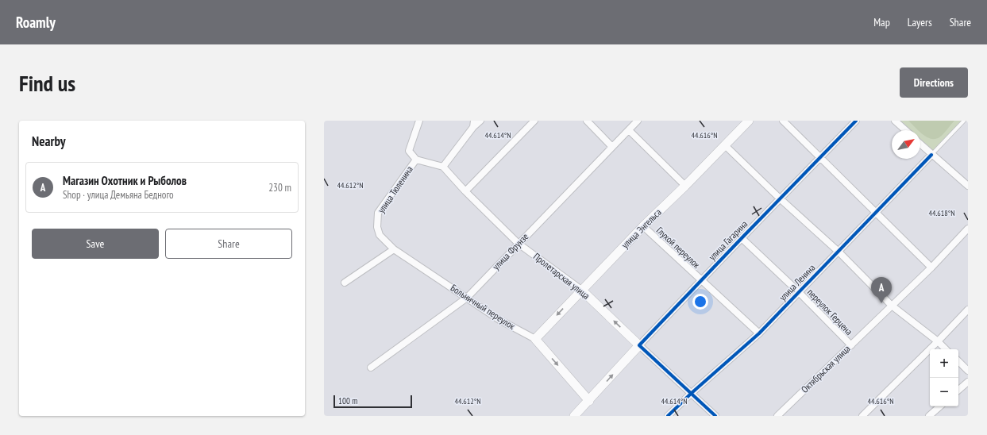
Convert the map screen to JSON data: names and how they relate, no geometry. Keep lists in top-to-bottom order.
{
  "streets": {
    "main road": [
      "улица Энгельса",
      "улица Гагарина",
      "Пролетарская улица",
      "Больничный переулок"
    ],
    "street": [
      "улица Тюленина",
      "Глухой переулок",
      "улица Фрунзе",
      "улица Ленина",
      "переулок Герцена",
      "Октябрьская улица"
    ]
  },
  "crossings": [
    ["улица Тюленина", "Больничный переулок"],
    ["улица Энгельса", "Глухой переулок"],
    ["улица Энгельса", "Пролетарская улица"],
    ["улица Энгельса", "Больничный переулок"],
    ["улица Гагарина", "Глухой переулок"],
    ["улица Гагарина", "Пролетарская улица"],
    ["улица Гагарина", "Больничный переулок"],
    ["улица Гагарина", "переулок Герцена"],
    ["Глухой переулок", "улица Ленина"],
    ["улица Фрунзе", "Пролетарская улица"],
    ["улица Фрунзе", "Больничный переулок"],
    ["Пролетарская улица", "улица Ленина"],
    ["улица Ленина", "переулок Герцена"],
    ["переулок Герцена", "Октябрьская улица"]
  ],
  "scale_bar": "100 m",
  "north": "top right",
  "page": {
    "header": "Roamly",
    "nav": ["Map", "Layers", "Share"],
    "buttons": [
      "Directions",
      ["Save", "Share"]
    ],
    "title": "Find us",
    "heading": "Nearby",
    "list": [
      {
        "mark": "A",
        "name": "Магазин Охотник и Рыболов",
        "note": "Shop · улица Демьяна Бедного",
        "value": "230 m"
      }
    ],
    "pins": "A",
    "map_buttons": ["+", "−"],
    "scale": "100 m"
  },
  "coordinates": [
    "44.614°N",
    "44.616°N",
    "44.612°N",
    "44.618°N"
  ]
}
